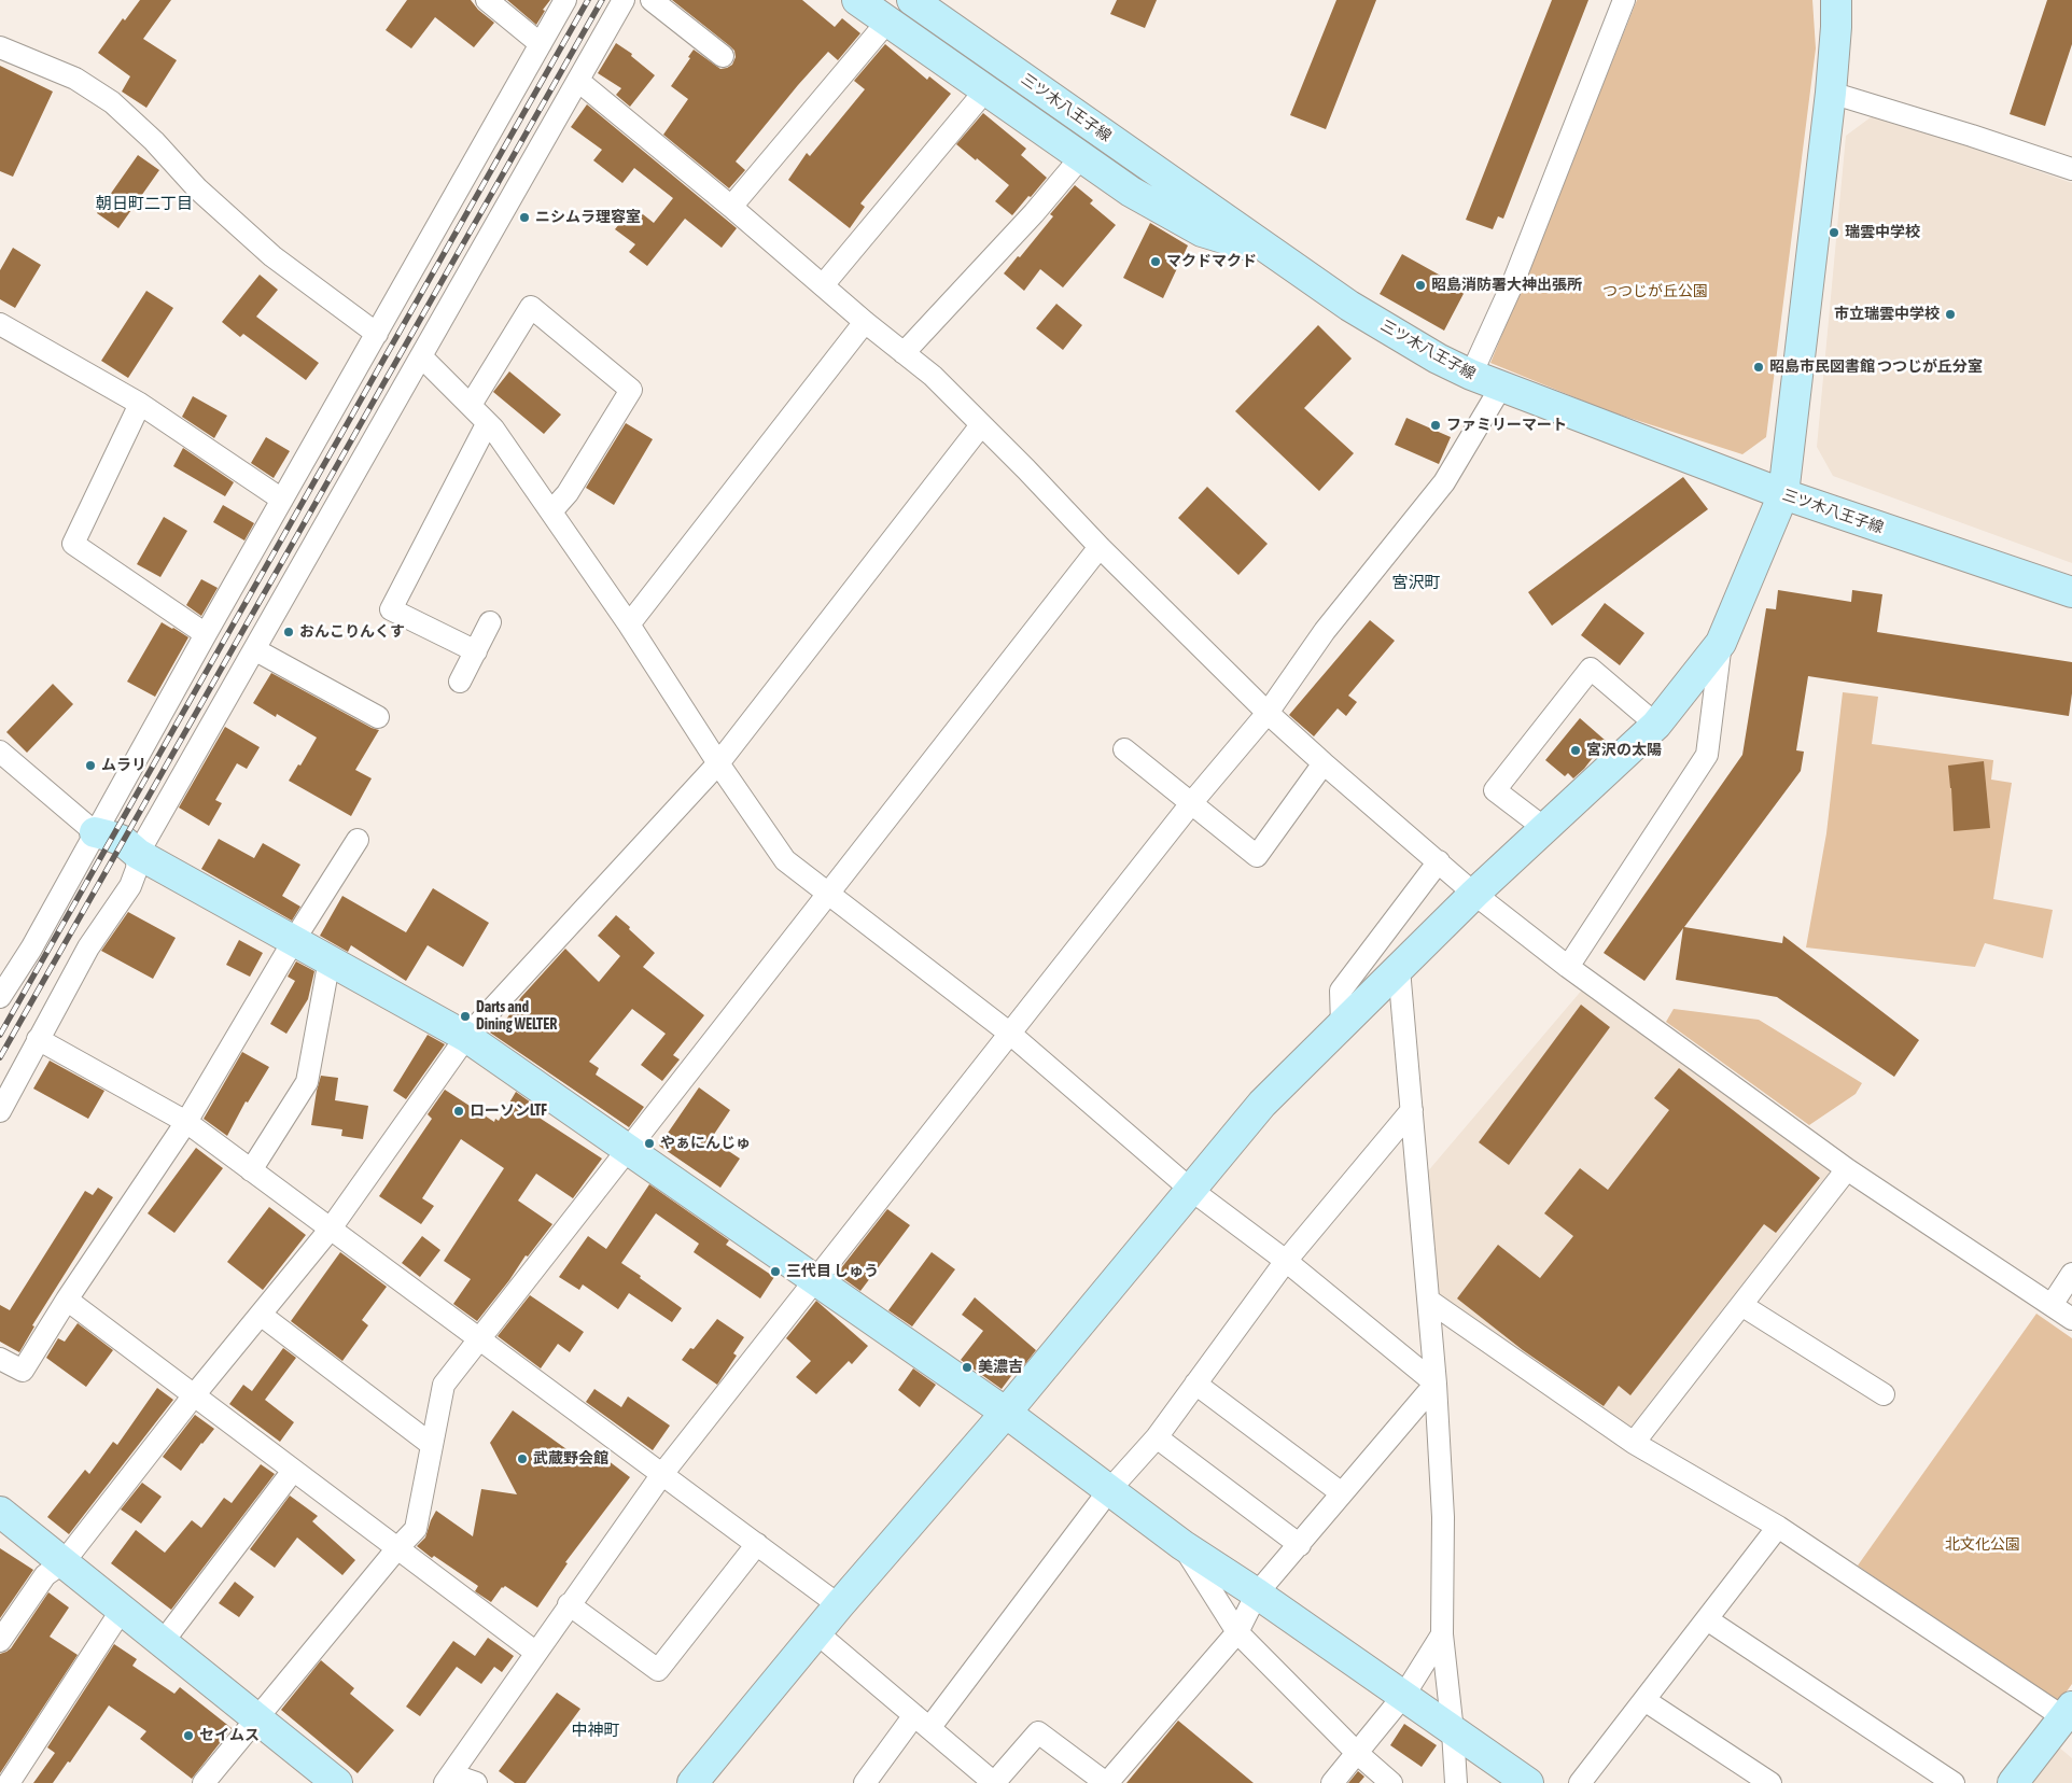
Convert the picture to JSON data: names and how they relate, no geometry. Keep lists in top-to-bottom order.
{
  "streets": {
    "street": ["三ツ木八王子線"]
  },
  "districts": ["朝日町二丁目", "宮沢町", "中神町"],
  "parks": ["つつじが丘公園", "北文化公園"],
  "places": [
    "ニシムラ理容室",
    "瑞雲中学校",
    "マクドマクド",
    "昭島消防署大神出張所",
    "市立瑞雲中学校",
    "昭島市民図書館 つつじが丘分室",
    "ファミリーマート",
    "おんこりんくす",
    "宮沢の太陽",
    "ムラリ",
    "Darts and Dining WELTER",
    "ローソンLTF",
    "やぁにんじゅ",
    "三代目 しゅう",
    "美濃吉",
    "武蔵野会館",
    "セイムス"
  ]
}
